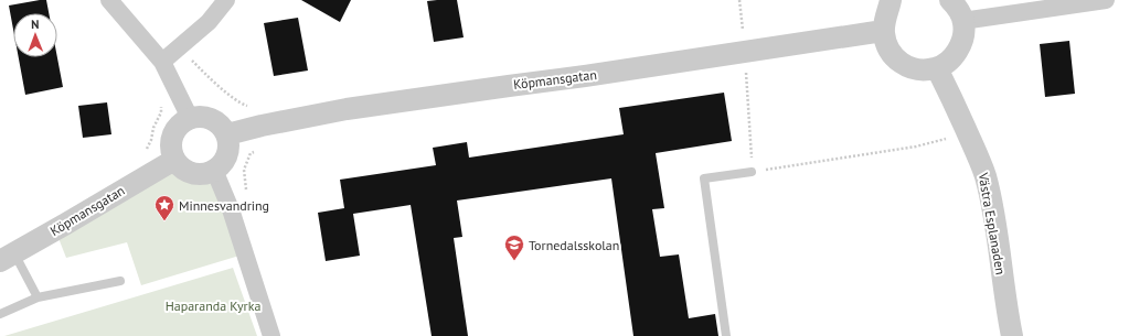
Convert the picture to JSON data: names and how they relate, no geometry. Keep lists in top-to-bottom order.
{
  "streets": {
    "street": ["Köpmansgatan", "Västra Esplanaden"]
  },
  "parks": ["Haparanda Kyrka"],
  "places": {
    "place": ["Minnesvandring"],
    "school or university": ["Tornedalsskolan"]
  },
  "north": "top"
}
